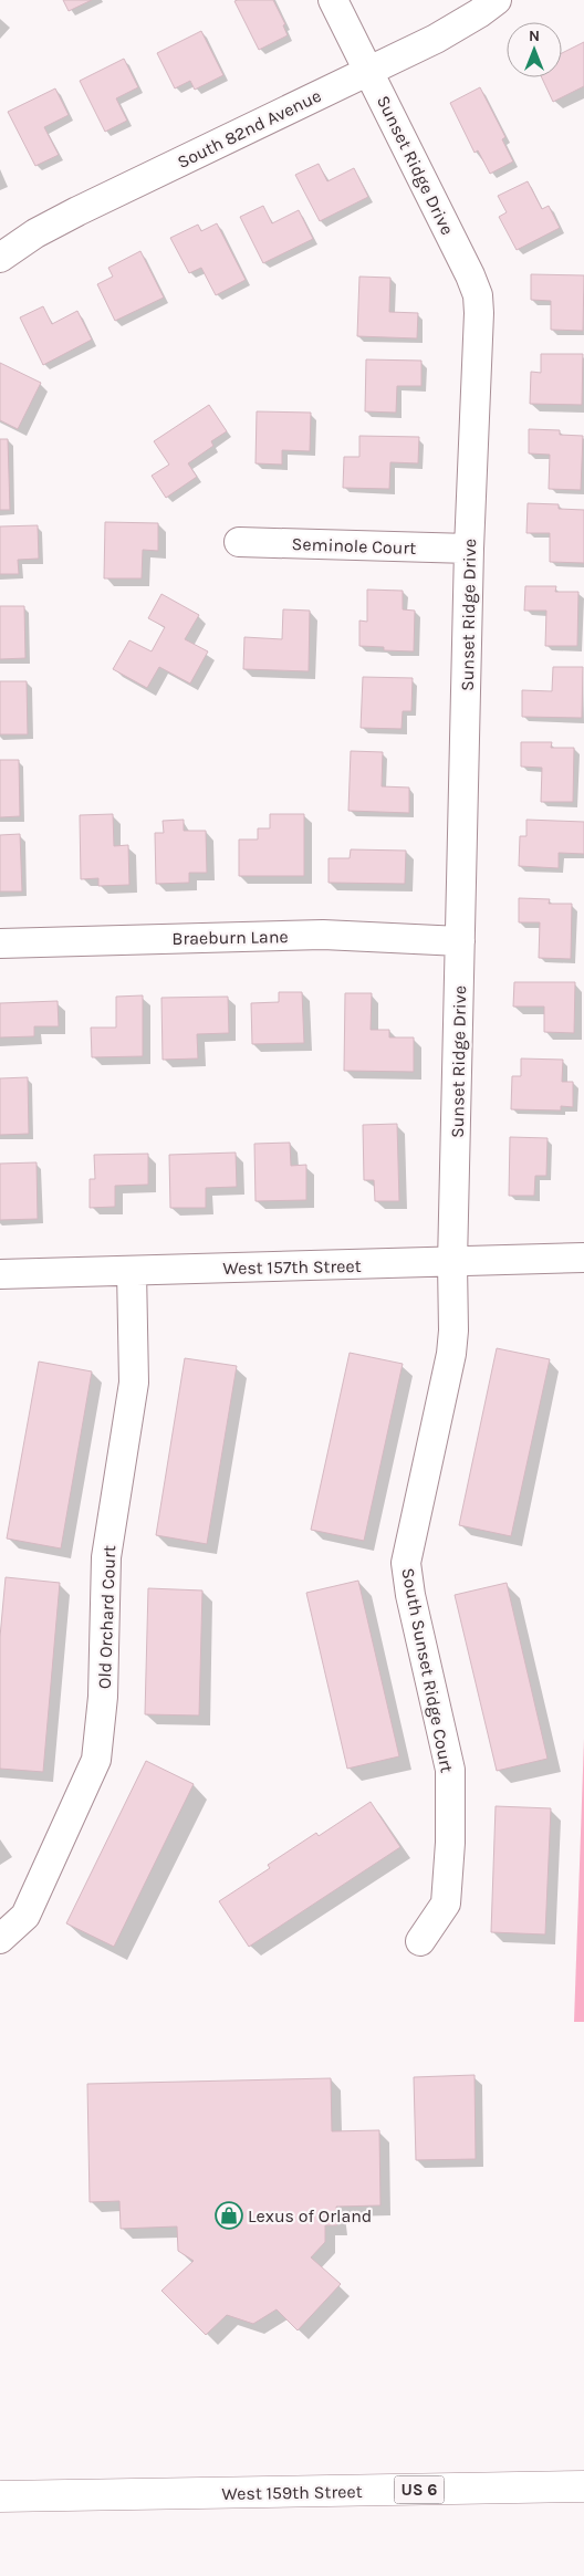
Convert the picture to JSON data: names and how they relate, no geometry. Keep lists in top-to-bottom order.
{
  "streets": {
    "main road": ["US 6", "West 159th Street"],
    "street": [
      "South 82nd Avenue",
      "Sunset Ridge Drive",
      "Seminole Court",
      "Braeburn Lane",
      "West 157th Street",
      "Old Orchard Court",
      "South Sunset Ridge Court"
    ]
  },
  "crossings": [
    ["South 82nd Avenue", "Sunset Ridge Drive"],
    ["Sunset Ridge Drive", "Seminole Court"],
    ["Sunset Ridge Drive", "Braeburn Lane"],
    ["Sunset Ridge Drive", "West 157th Street"],
    ["Sunset Ridge Drive", "South Sunset Ridge Court"],
    ["West 157th Street", "Old Orchard Court"],
    ["West 157th Street", "South Sunset Ridge Court"]
  ],
  "places": {
    "shop": ["Lexus of Orland"]
  },
  "north": "top"
}
